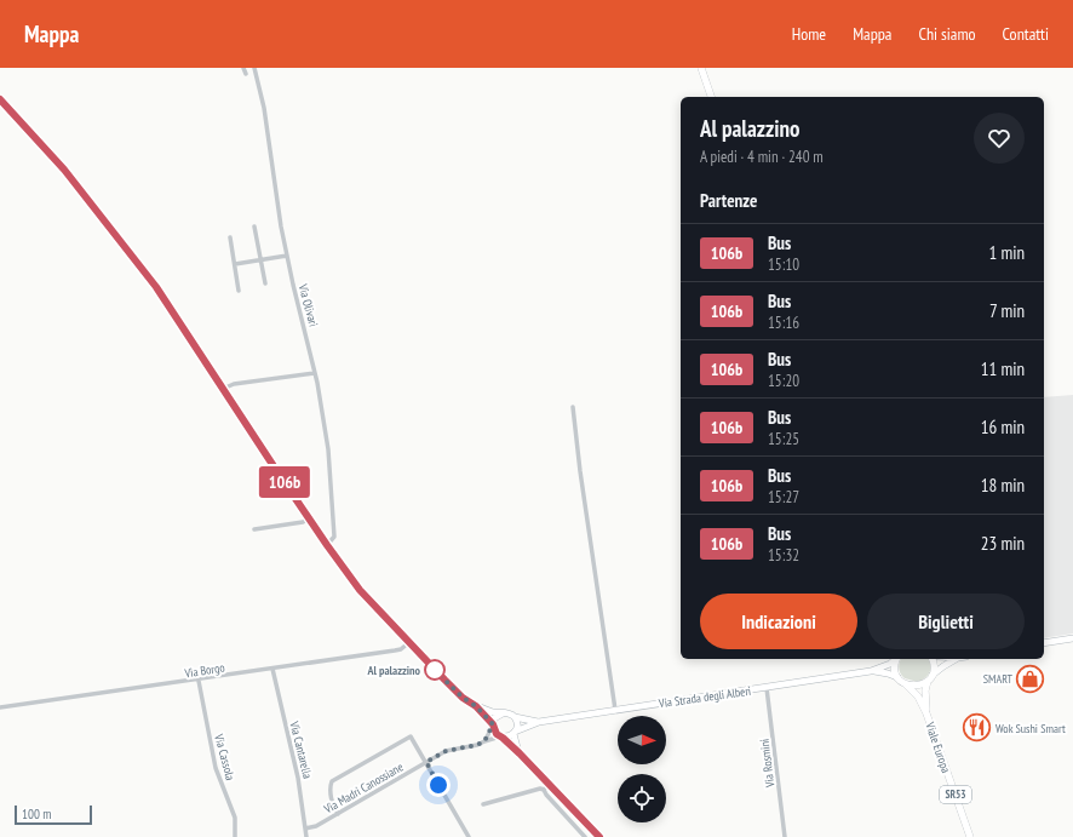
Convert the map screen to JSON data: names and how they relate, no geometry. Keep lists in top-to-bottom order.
{
  "streets": {
    "main road": ["Via Strada degli Alberi", "Viale Europa", "SR53"],
    "street": [
      "Via Olivari",
      "Via Borgo",
      "Via Cantarella",
      "Via Cassola",
      "Via Rosmini",
      "Via Madri Canossiane"
    ]
  },
  "crossings": [
    ["Via Borgo", "Via Cantarella"],
    ["Via Borgo", "Via Cassola"],
    ["Via Strada degli Alberi", "Viale Europa"],
    ["Via Strada degli Alberi", "Via Rosmini"],
    ["Via Strada degli Alberi", "Via Madri Canossiane"],
    ["Via Cantarella", "Via Madri Canossiane"]
  ],
  "places": {
    "other": ["Al palazzino"],
    "shop": ["SMART"],
    "restaurant": ["Wok Sushi Smart"]
  },
  "lines": ["bus line 106b"],
  "scale_bar": "100 m",
  "north": "right",
  "page": {
    "header": "Mappa",
    "nav": [
      "Home",
      "Mappa",
      "Chi siamo",
      "Contatti"
    ],
    "on_map": "106b",
    "heading": [
      ["Al palazzino", "A piedi · 4 min · 240 m"],
      "Partenze"
    ],
    "list": [
      {
        "mark": "106b",
        "name": "Bus",
        "note": "15:10",
        "value": "1 min"
      },
      {
        "mark": "106b",
        "name": "Bus",
        "note": "15:16",
        "value": "7 min"
      },
      {
        "mark": "106b",
        "name": "Bus",
        "note": "15:20",
        "value": "11 min"
      },
      {
        "mark": "106b",
        "name": "Bus",
        "note": "15:25",
        "value": "16 min"
      },
      {
        "mark": "106b",
        "name": "Bus",
        "note": "15:27",
        "value": "18 min"
      },
      {
        "mark": "106b",
        "name": "Bus",
        "note": "15:32",
        "value": "23 min"
      }
    ],
    "buttons": ["Indicazioni", "Biglietti"],
    "scale": "100 m"
  }
}
